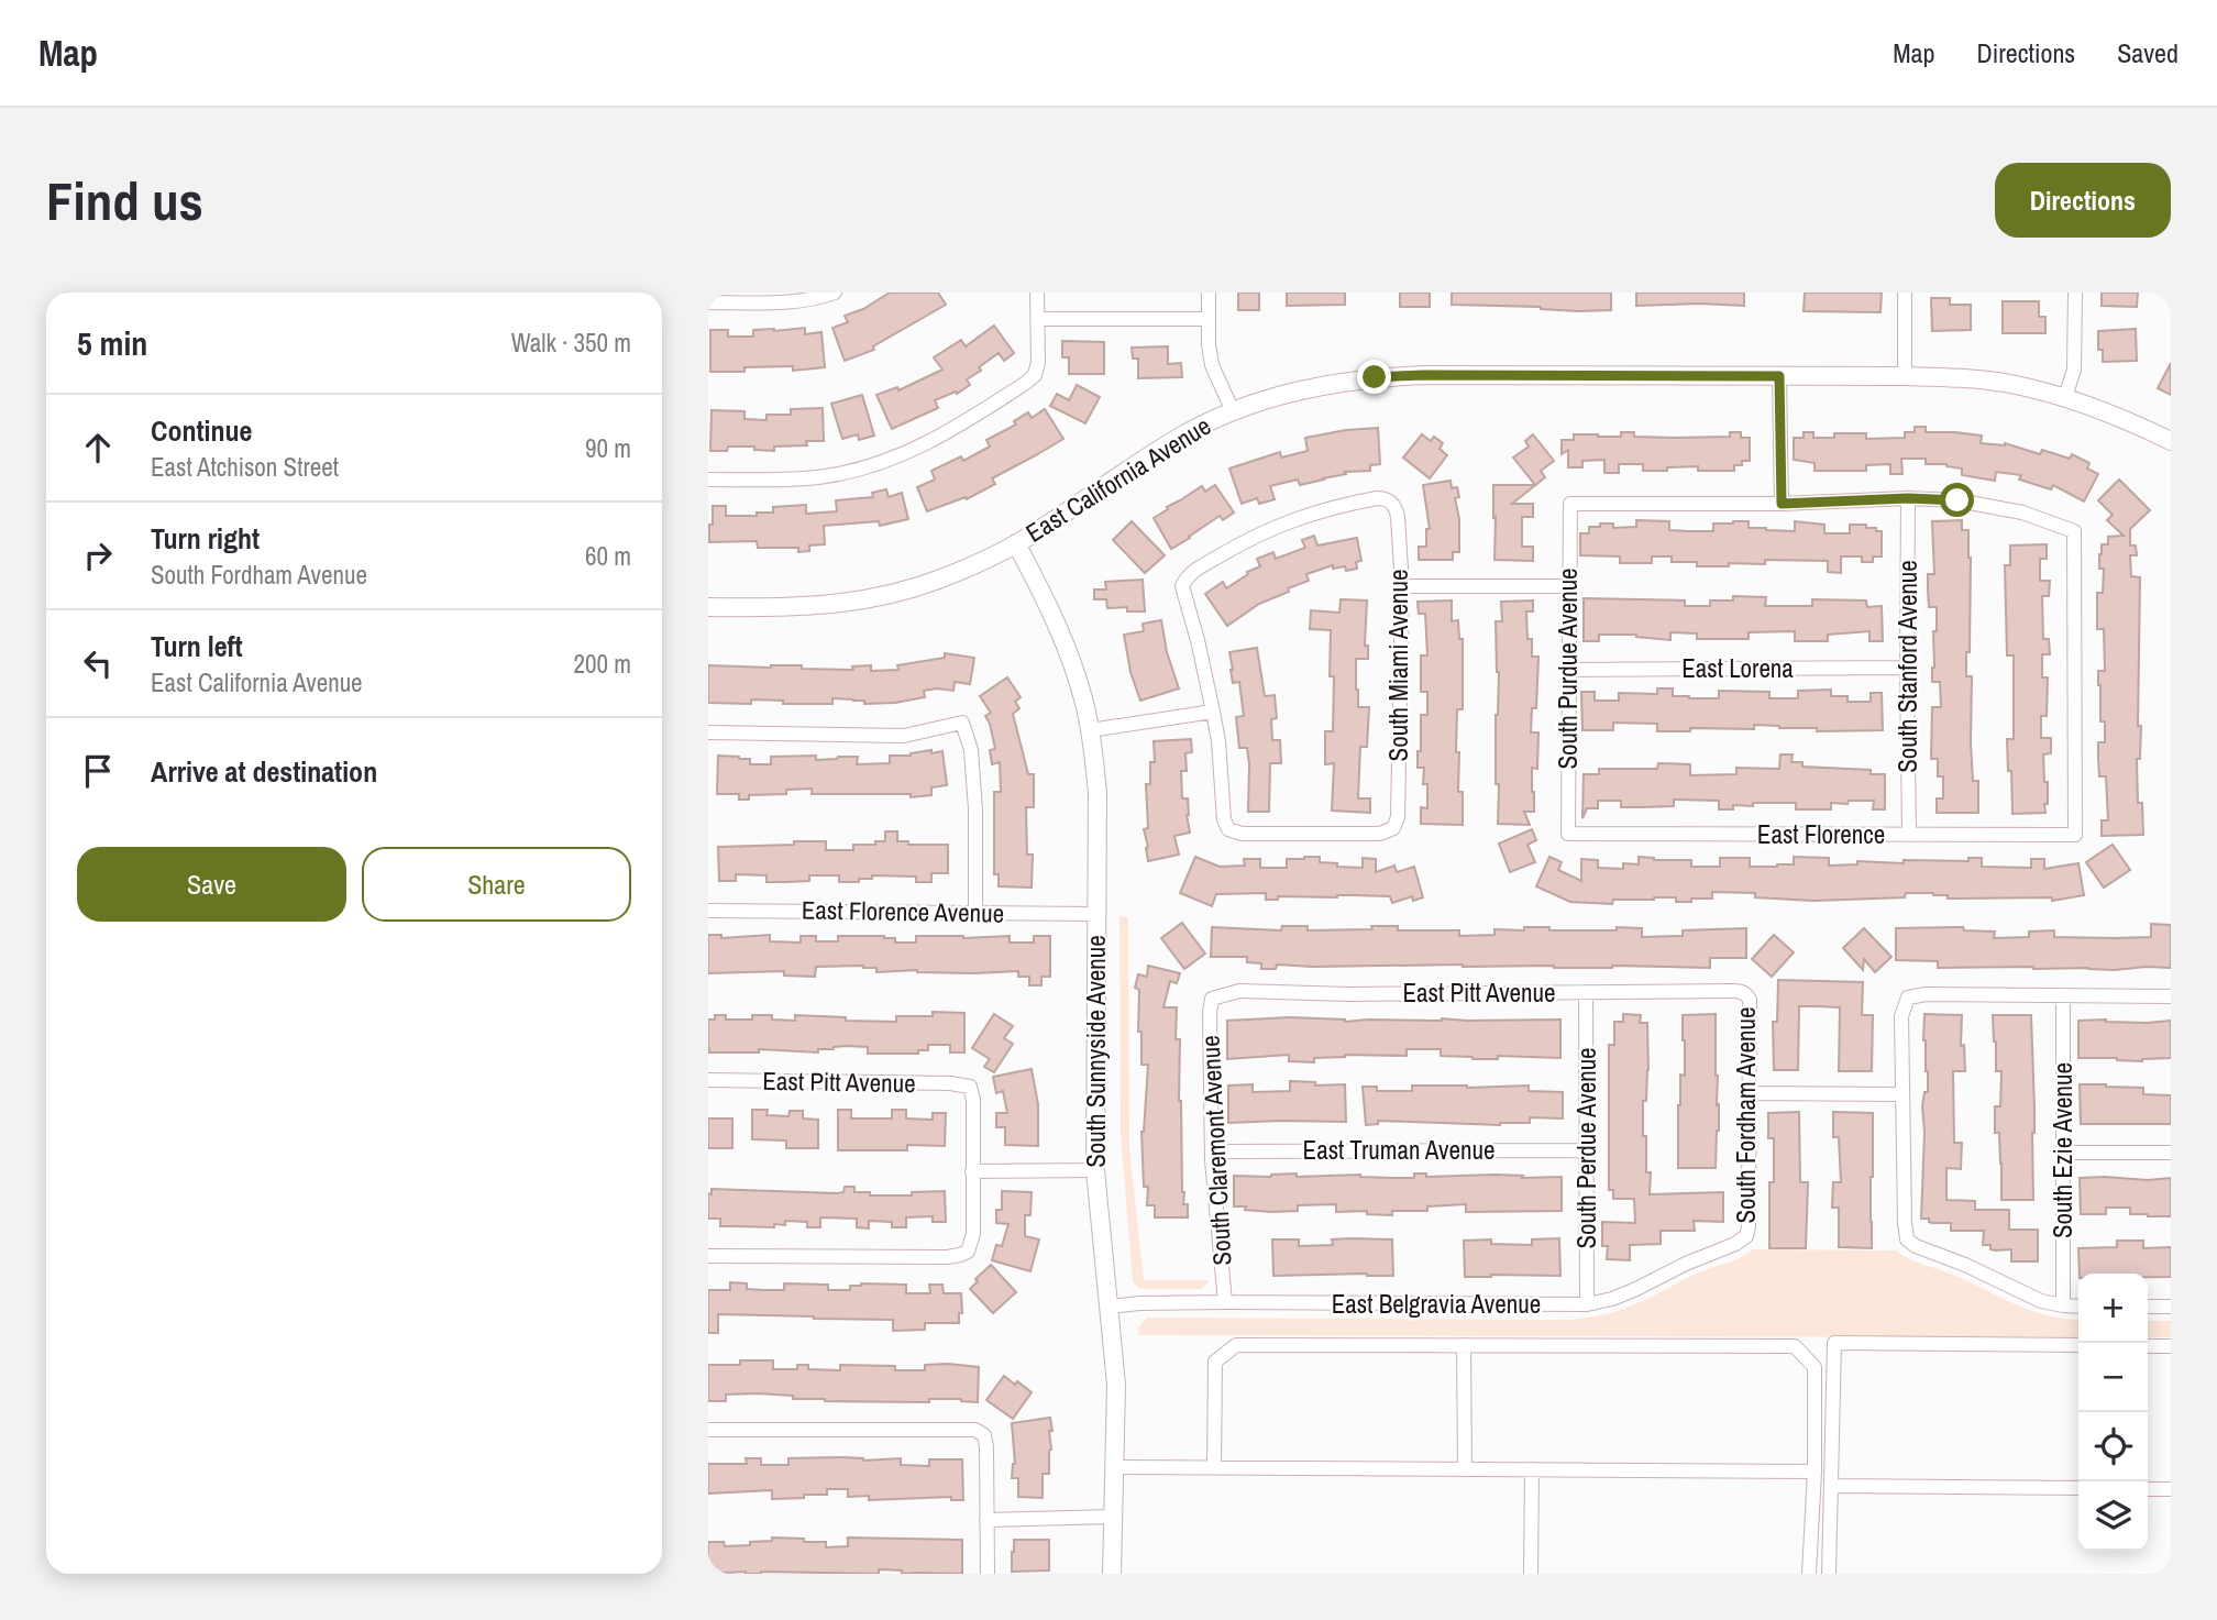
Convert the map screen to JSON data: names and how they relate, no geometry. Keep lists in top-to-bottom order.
{
  "streets": {
    "street": [
      "East California Avenue",
      "South Miami Avenue",
      "South Stanford Avenue",
      "South Purdue Avenue",
      "East Lorena",
      "East Florence",
      "East Florence Avenue",
      "East Pitt Avenue",
      "South Sunnyside Avenue",
      "South Fordham Avenue",
      "South Perdue Avenue",
      "South Claremont Avenue",
      "East Truman Avenue",
      "South Ezie Avenue",
      "East Belgravia Avenue"
    ]
  },
  "crossings": [
    ["East California Avenue", "South Sunnyside Avenue"],
    ["South Stanford Avenue", "East Lorena"],
    ["South Stanford Avenue", "East Florence"],
    ["South Purdue Avenue", "East Lorena"],
    ["South Purdue Avenue", "East Florence"],
    ["East Florence Avenue", "South Sunnyside Avenue"],
    ["East Pitt Avenue", "South Fordham Avenue"],
    ["East Pitt Avenue", "South Perdue Avenue"],
    ["East Pitt Avenue", "South Claremont Avenue"],
    ["South Sunnyside Avenue", "East Belgravia Avenue"],
    ["South Fordham Avenue", "East Belgravia Avenue"],
    ["South Perdue Avenue", "East Truman Avenue"],
    ["South Perdue Avenue", "East Belgravia Avenue"],
    ["South Claremont Avenue", "East Truman Avenue"],
    ["South Claremont Avenue", "East Belgravia Avenue"]
  ],
  "page": {
    "header": "Map",
    "nav": ["Map", "Directions", "Saved"],
    "buttons": [
      "Directions",
      ["Save", "Share"]
    ],
    "title": "Find us",
    "heading": ["5 min", "Walk · 350 m"],
    "list": [
      ["Continue", "East Atchison Street", "90 m"],
      ["Turn right", "South Fordham Avenue", "60 m"],
      ["Turn left", "East California Avenue", "200 m"],
      "Arrive at destination"
    ],
    "map_buttons": ["+", "−"]
  }
}
